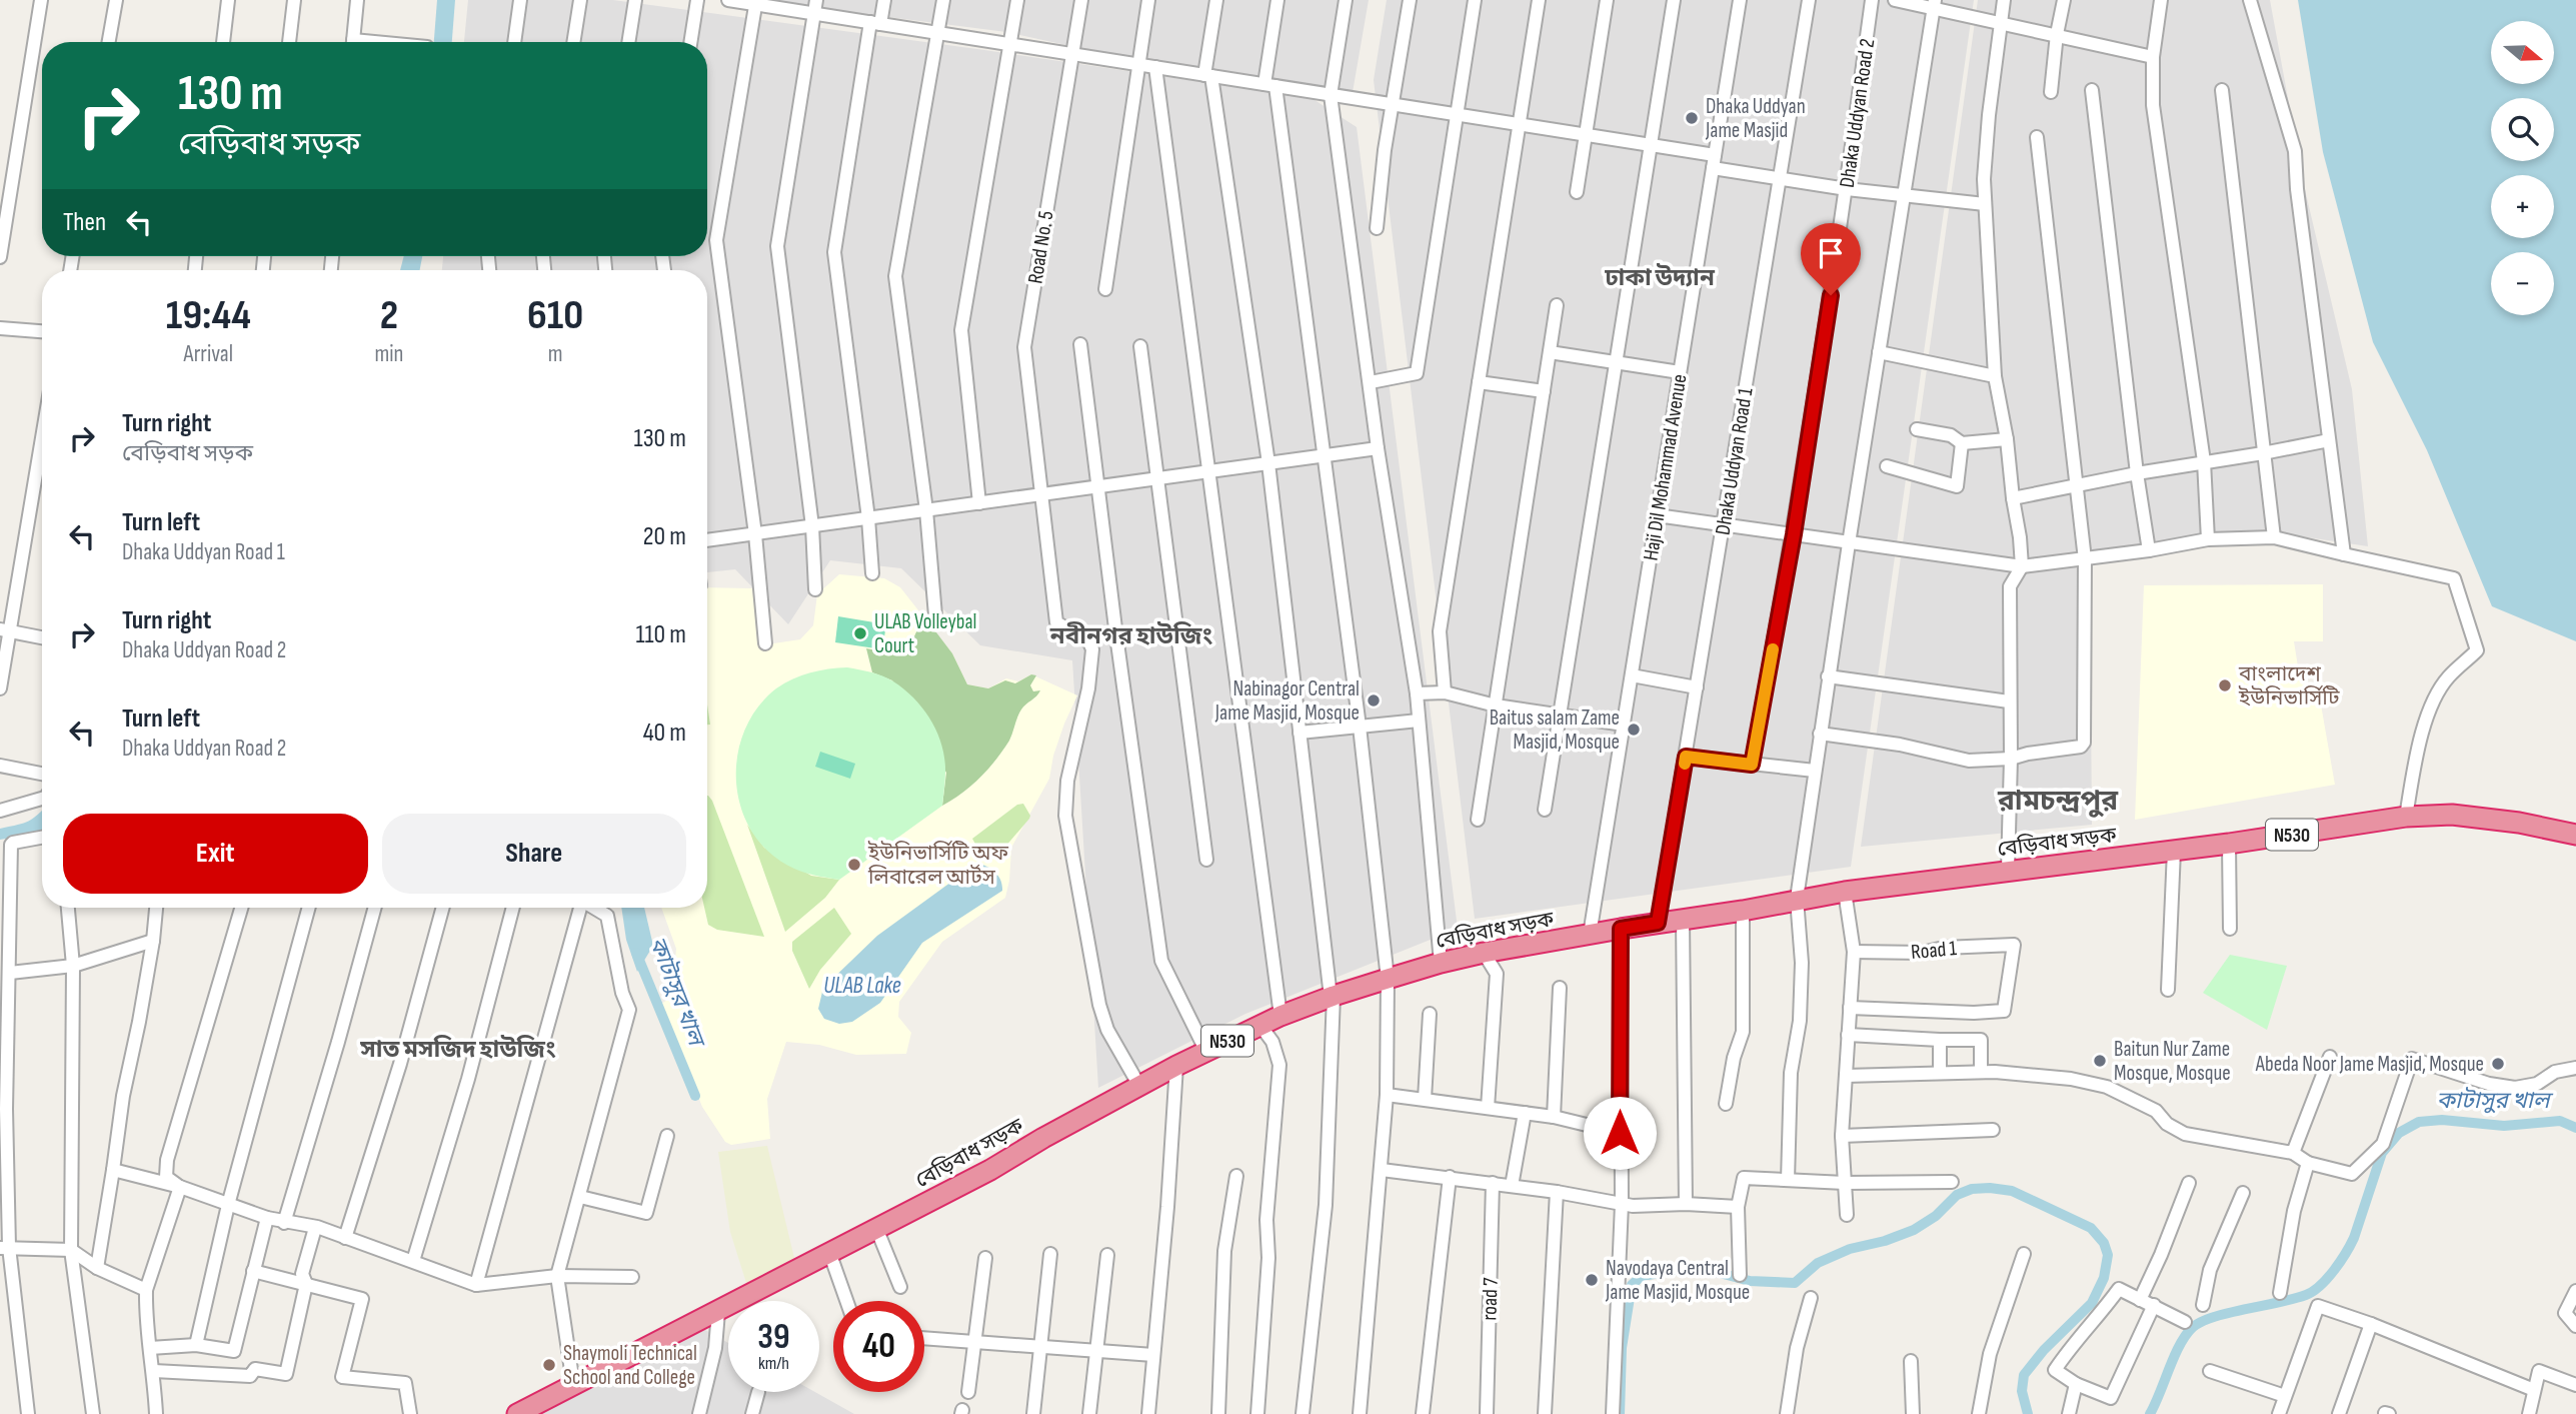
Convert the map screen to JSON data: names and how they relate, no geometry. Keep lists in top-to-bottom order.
{
  "streets": {
    "highway": ["N530", "বেড়িবাধ সড়ক"],
    "street": [
      "Dhaka Uddyan Road 2",
      "Road No. 5",
      "Dhaka Uddyan Road 1",
      "Haji Dil Mohammad Avenue",
      "Road 1",
      "road 7"
    ]
  },
  "crossings": [
    ["Dhaka Uddyan Road 1", "বেড়িবাধ সড়ক"],
    ["Haji Dil Mohammad Avenue", "বেড়িবাধ সড়ক"]
  ],
  "districts": [
    "ঢাকা উদ্যান",
    "নবীনগর হাউজিং",
    "রামচন্দ্রপুর",
    "সাত মসজিদ হাউজিং"
  ],
  "water": ["ULAB Lake", "কাটাসুর খাল"],
  "places": [
    "Dhaka Uddyan Jame Masjid",
    "ULAB Volleybal Court",
    "বাংলাদেশ ইউনিভার্সিটি",
    "Nabinagor Central Jame Masjid, Mosque",
    "Baitus salam Zame Masjid, Mosque",
    "ইউনিভার্সিটি অফ লিবারেল আর্টস",
    "Baitun Nur Zame Mosque, Mosque",
    "Abeda Noor Jame Masjid, Mosque",
    "Navodaya Central Jame Masjid, Mosque",
    "Shaymoli Technical School and College"
  ],
  "north": "right",
  "page": {
    "map_buttons": ["+", "−"],
    "turn": ["130 m", "বেড়িবাধ সড়ক"],
    "then": "Then",
    "eta": [
      "19:44",
      "Arrival",
      "2",
      "min",
      "610",
      "m"
    ],
    "list": [
      {
        "name": "Turn right",
        "note": "বেড়িবাধ সড়ক",
        "value": "130 m"
      },
      {
        "name": "Turn left",
        "note": "Dhaka Uddyan Road 1",
        "value": "20 m"
      },
      {
        "name": "Turn right",
        "note": "Dhaka Uddyan Road 2",
        "value": "110 m"
      },
      {
        "name": "Turn left",
        "note": "Dhaka Uddyan Road 2",
        "value": "40 m"
      }
    ],
    "buttons": ["Exit", "Share"],
    "speed": "39 km/h",
    "limit": "40"
  }
}
